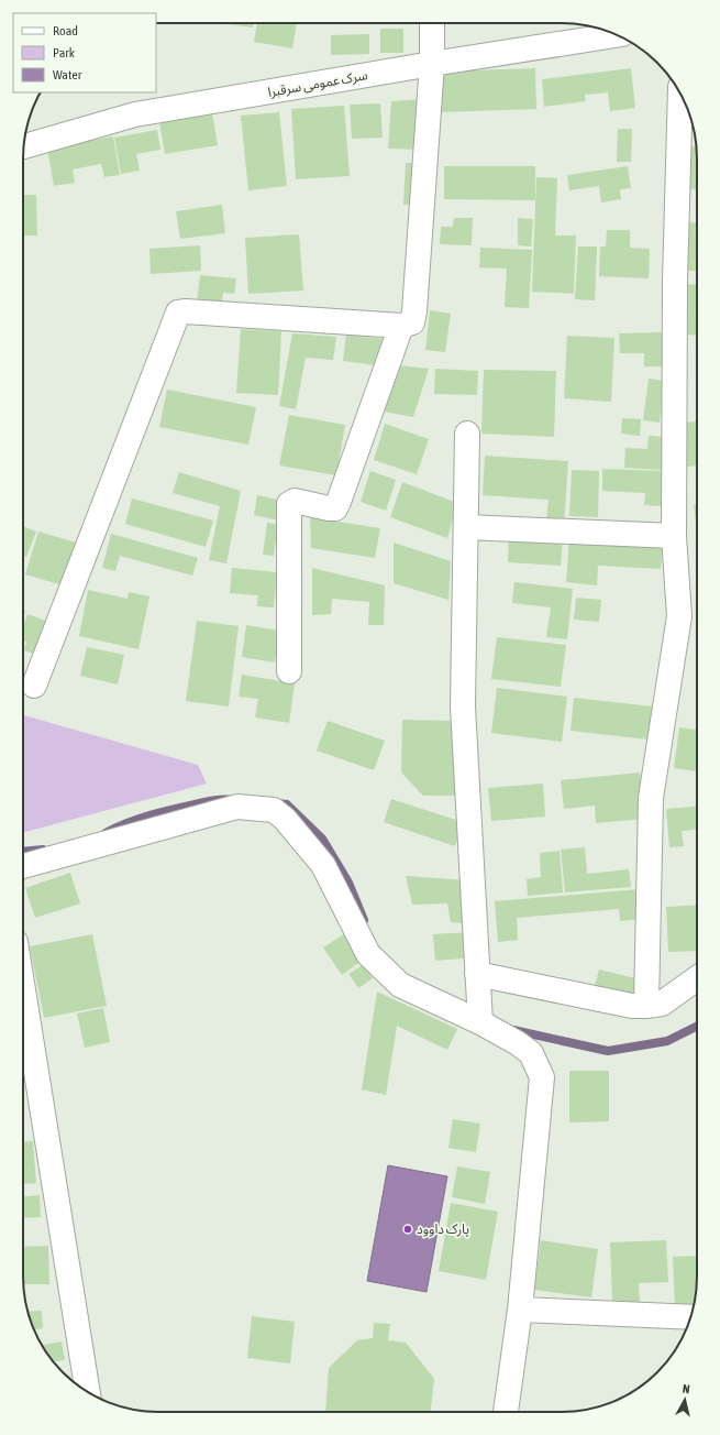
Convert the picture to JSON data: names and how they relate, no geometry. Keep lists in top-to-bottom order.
{
  "streets": {
    "street": ["سرک عمومی سرقبرا"]
  },
  "places": ["پارک داوود"],
  "legend": ["Road", "Park", "Water"],
  "north": "top"
}
